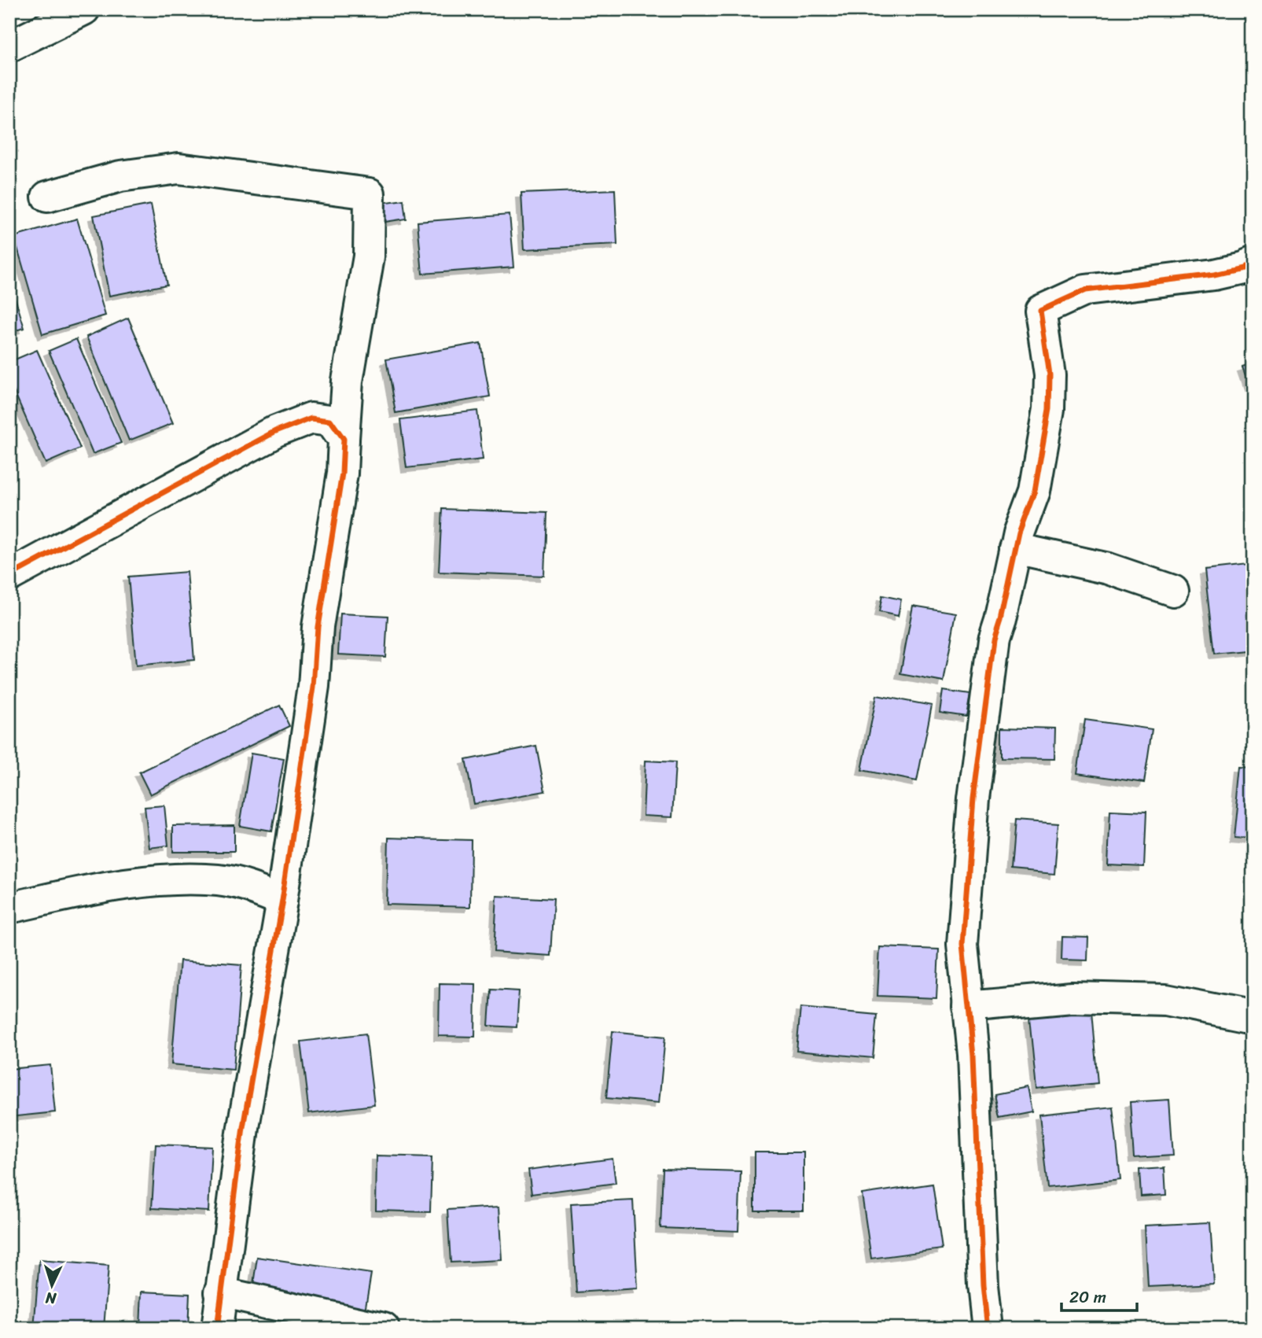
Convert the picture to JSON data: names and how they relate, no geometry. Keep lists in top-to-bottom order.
{
  "scale_bar": "20 m",
  "north": "bottom"
}
